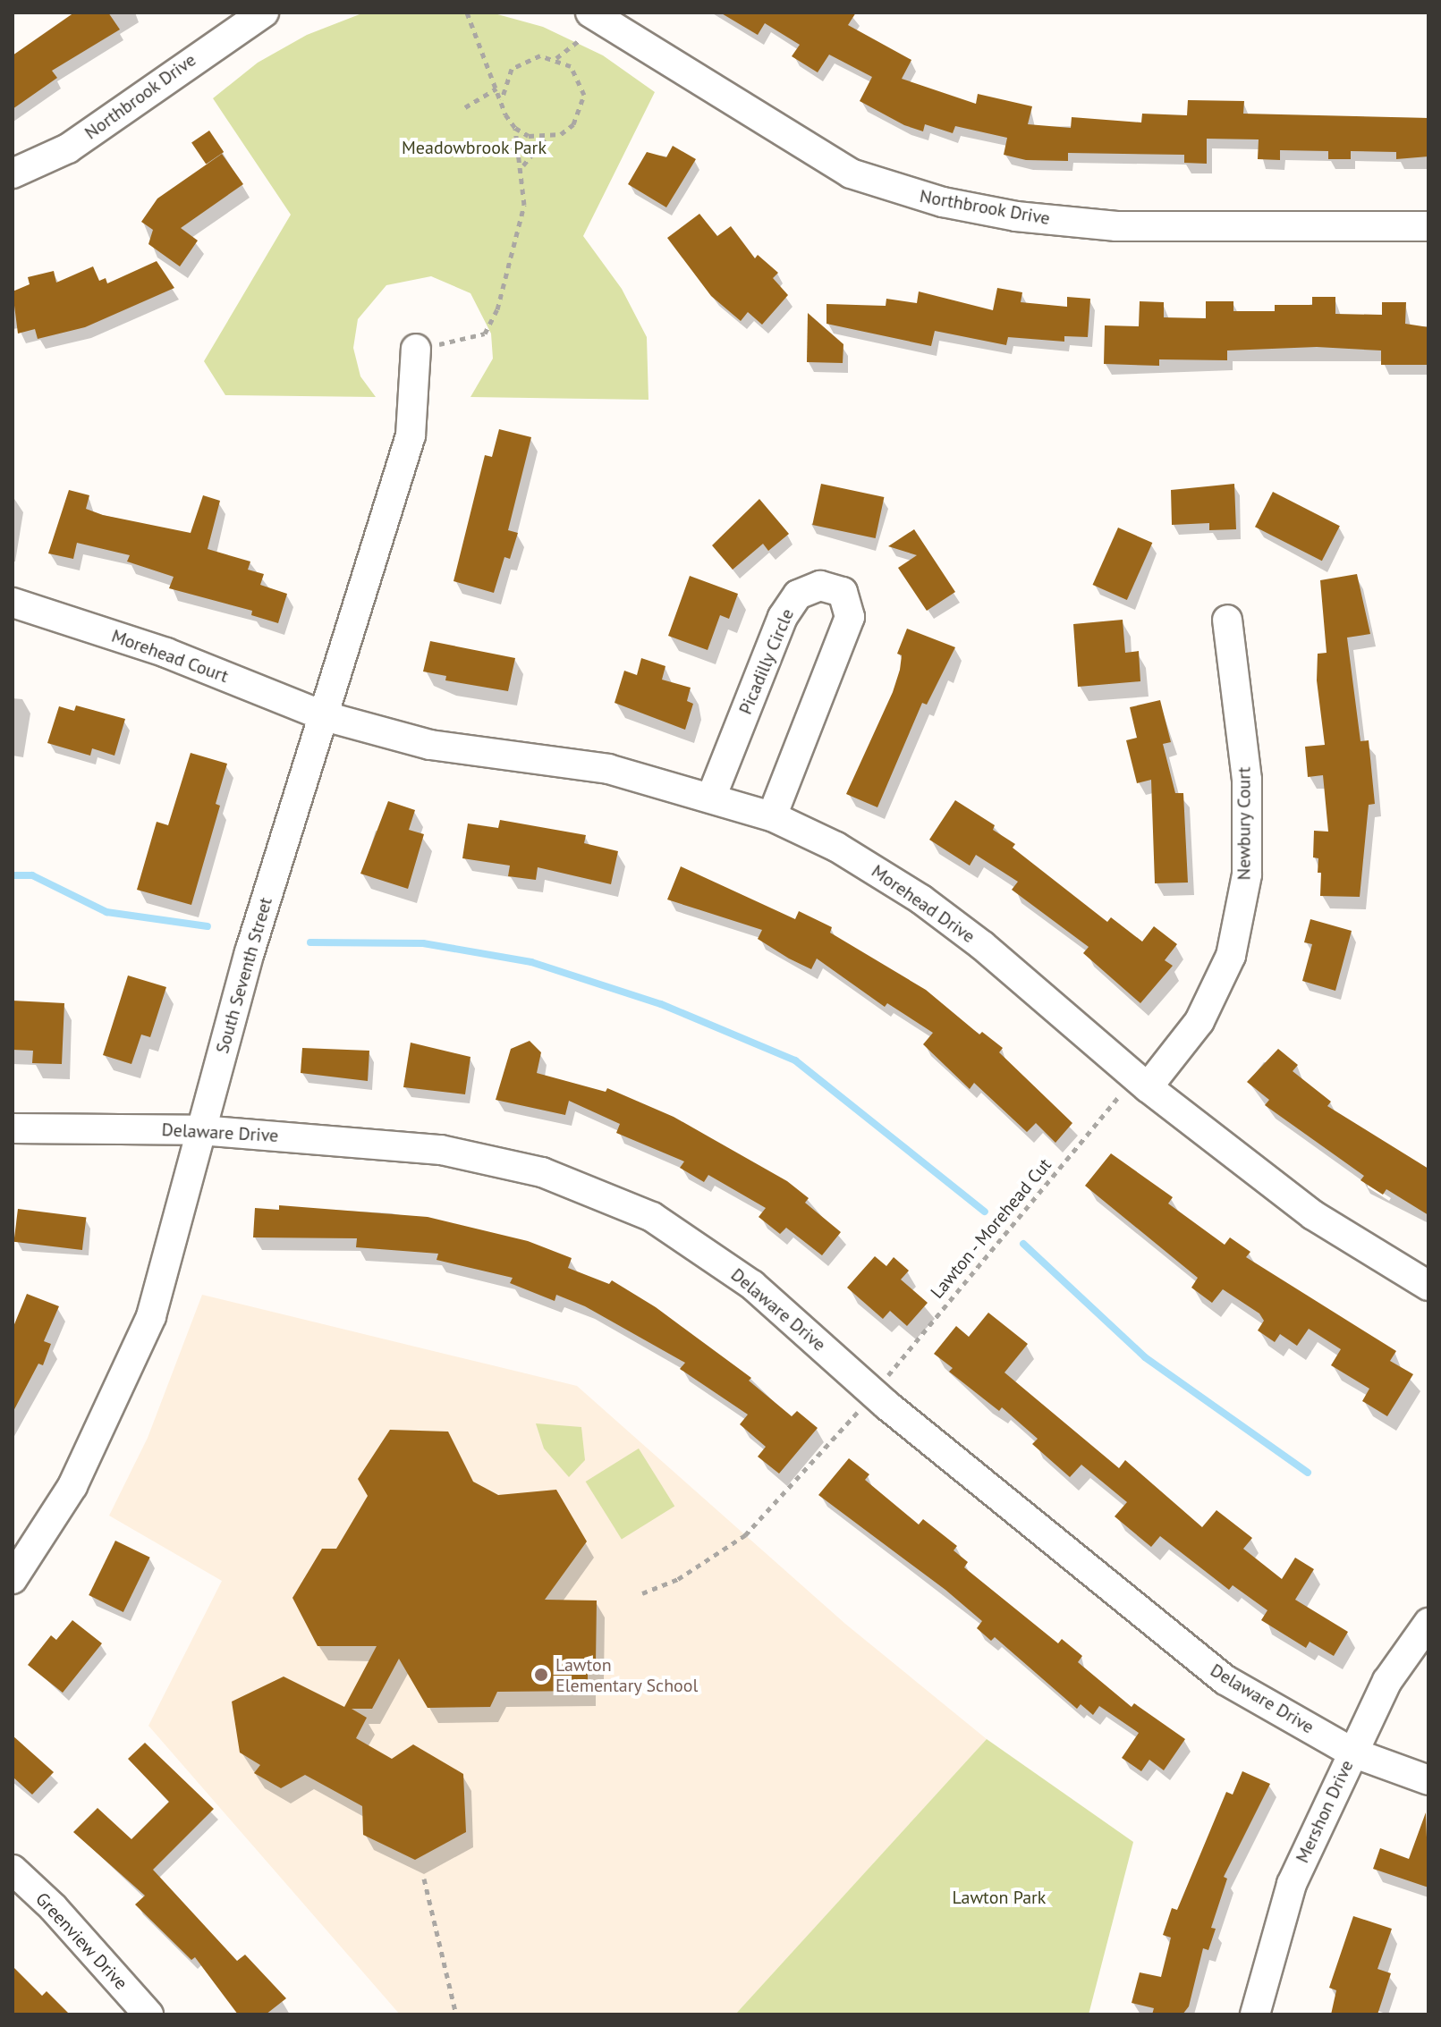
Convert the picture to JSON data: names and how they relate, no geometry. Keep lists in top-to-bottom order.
{
  "streets": {
    "street": [
      "Northbrook Drive",
      "Morehead Court",
      "Picadilly Circle",
      "Newbury Court",
      "Morehead Drive",
      "South Seventh Street",
      "Delaware Drive",
      "Mershon Drive",
      "Greenview Drive"
    ],
    "path": ["Lawton - Morehead Cut"]
  },
  "crossings": [
    ["Morehead Court", "Morehead Drive"],
    ["Morehead Court", "South Seventh Street"],
    ["Picadilly Circle", "Morehead Drive"],
    ["Newbury Court", "Morehead Drive"],
    ["Newbury Court", "Lawton - Morehead Cut"],
    ["Morehead Drive", "South Seventh Street"],
    ["Morehead Drive", "Lawton - Morehead Cut"],
    ["South Seventh Street", "Delaware Drive"],
    ["Delaware Drive", "Mershon Drive"]
  ],
  "parks": ["Meadowbrook Park", "Lawton Park"],
  "places": ["Lawton Elementary School"]
}
